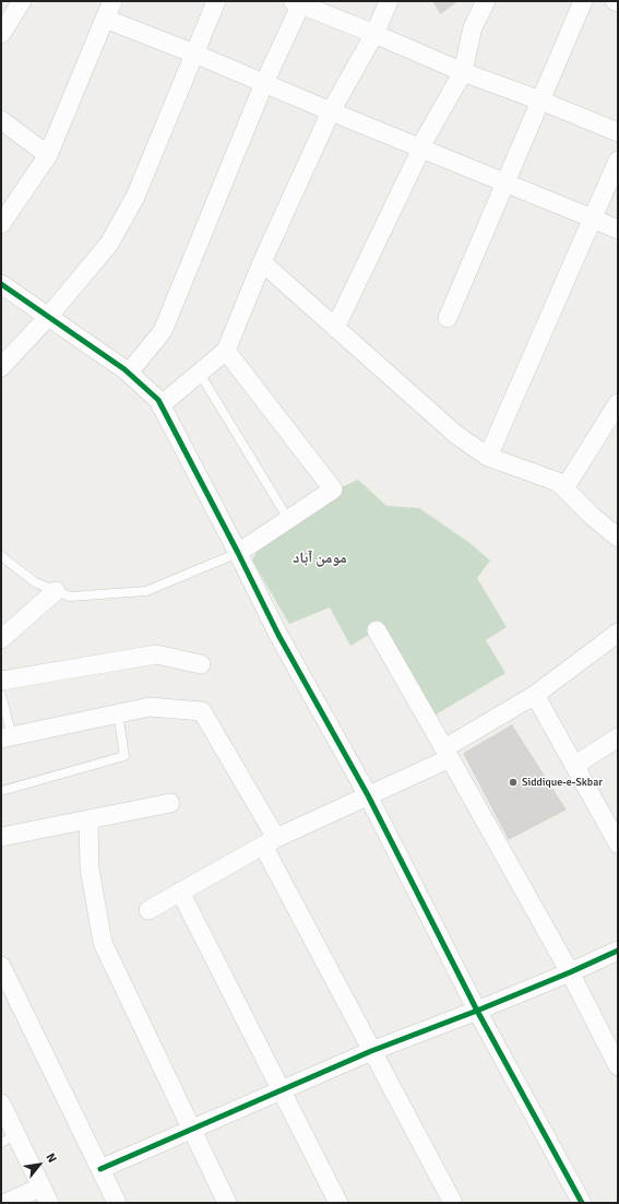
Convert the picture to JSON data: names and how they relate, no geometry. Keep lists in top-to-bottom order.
{
  "districts": ["مومن آباد"],
  "places": ["Siddique-e-Skbar"],
  "north": "top right"
}
